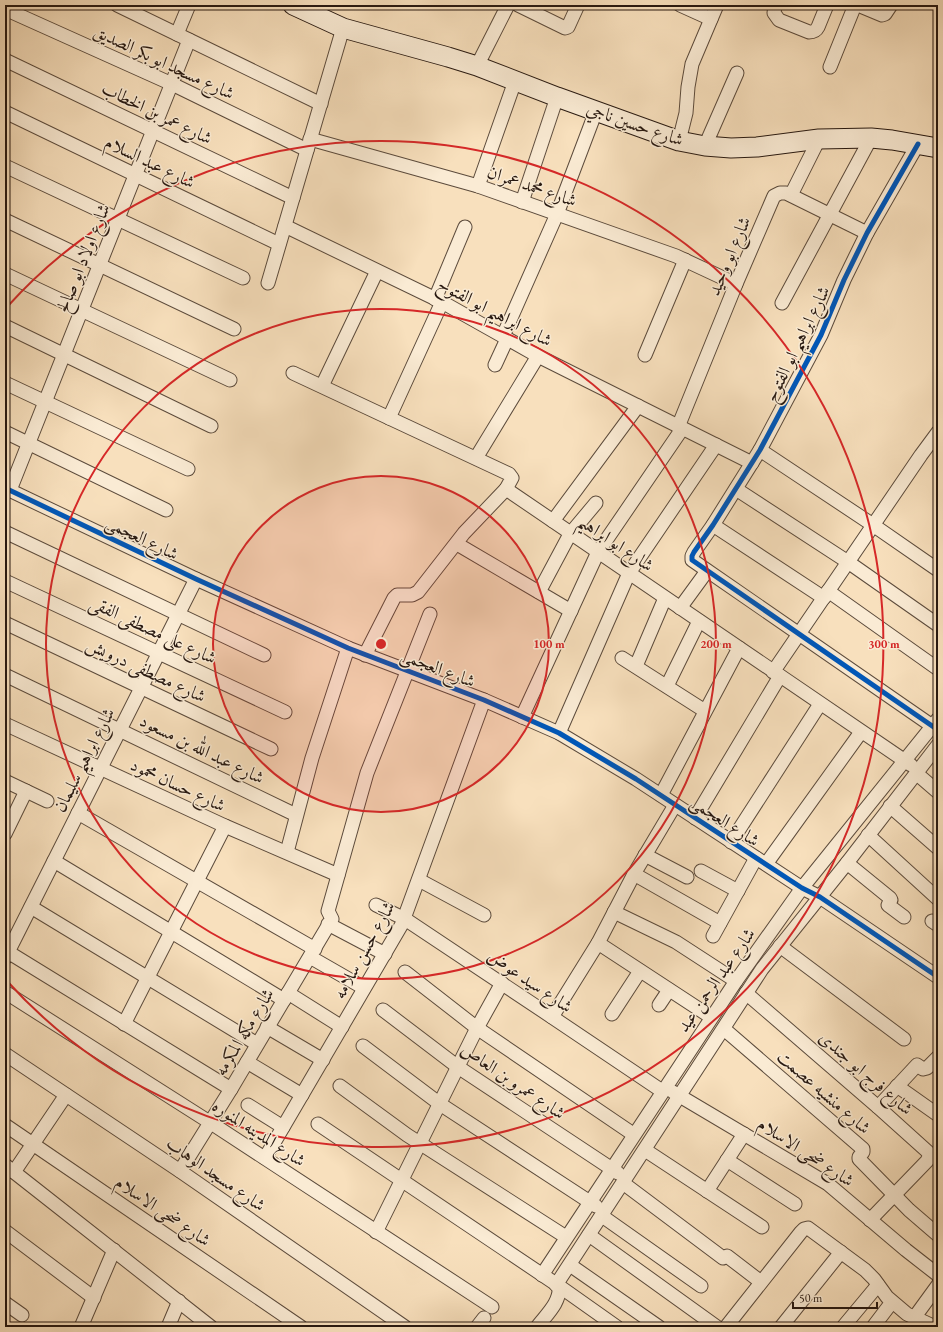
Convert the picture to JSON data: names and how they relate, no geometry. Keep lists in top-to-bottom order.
{
  "streets": {
    "street": [
      "شارع مسجد ابو بكر الصديق",
      "شارع عمر بن الخطاب",
      "شارع حسين ناجي",
      "شارع عبد السلام",
      "شارع محمد عمران",
      "شارع ابو وحيد",
      "شارع اولاد ابو صالح",
      "شارع ابراهيم ابو الفتوح",
      "شارع العجمى",
      "شارع ابو ابراهيم",
      "شارع على مصطفى الفقى",
      "شارع مصطفى درويش",
      "شارع عبد الله بن مسعود",
      "شارع ابراهيم سليمان",
      "شارع حسان محمود",
      "شارع حسن سلامه",
      "شارع عبد الرحمن عيد",
      "شارع سيد عوض",
      "شارع مكه المكرمه",
      "شارع فرج ابو جندى",
      "شارع عمرو بن العاص",
      "شارع منشيه عصمت",
      "شارع المدينه المنوره",
      "شارع ضحى الاسلام",
      "شارع مسجد الوهاب"
    ]
  },
  "crossings": [
    ["شارع مسجد ابو بكر الصديق", "شارع محمد عمران"],
    ["شارع مسجد ابو بكر الصديق", "شارع اولاد ابو صالح"],
    ["شارع عمر بن الخطاب", "شارع اولاد ابو صالح"],
    ["شارع حسين ناجي", "شارع ابراهيم ابو الفتوح"],
    ["شارع عبد السلام", "شارع اولاد ابو صالح"],
    ["شارع محمد عمران", "شارع ابو وحيد"],
    ["شارع ابو وحيد", "شارع ابراهيم ابو الفتوح"],
    ["شارع ابو وحيد", "شارع العجمى"],
    ["شارع ابو وحيد", "شارع ابو ابراهيم"],
    ["شارع اولاد ابو صالح", "شارع العجمى"],
    ["شارع العجمى", "شارع ابراهيم سليمان"],
    ["شارع العجمى", "شارع حسن سلامه"],
    ["شارع العجمى", "شارع عبد الرحمن عيد"],
    ["شارع العجمى", "شارع مكه المكرمه"],
    ["شارع ابو ابراهيم", "شارع عبد الرحمن عيد"],
    ["شارع على مصطفى الفقى", "شارع ابراهيم سليمان"],
    ["شارع مصطفى درويش", "شارع ابراهيم سليمان"],
    ["شارع عبد الله بن مسعود", "شارع ابراهيم سليمان"],
    ["شارع ابراهيم سليمان", "شارع حسان محمود"],
    ["شارع حسان محمود", "شارع مكه المكرمه"],
    ["شارع حسن سلامه", "شارع سيد عوض"],
    ["شارع حسن سلامه", "شارع المدينه المنوره"],
    ["شارع عبد الرحمن عيد", "شارع سيد عوض"],
    ["شارع عبد الرحمن عيد", "شارع فرج ابو جندى"],
    ["شارع عبد الرحمن عيد", "شارع عمرو بن العاص"],
    ["شارع عبد الرحمن عيد", "شارع منشيه عصمت"],
    ["شارع عبد الرحمن عيد", "شارع ضحى الاسلام"],
    ["شارع سيد عوض", "شارع ضحى الاسلام"],
    ["شارع مكه المكرمه", "شارع المدينه المنوره"],
    ["شارع مكه المكرمه", "شارع مسجد الوهاب"],
    ["شارع فرج ابو جندى", "شارع منشيه عصمت"],
    ["شارع فرج ابو جندى", "شارع ضحى الاسلام"]
  ],
  "scale_bar": "50 m",
  "rings": ["100 m", "200 m", "300 m"]
}
